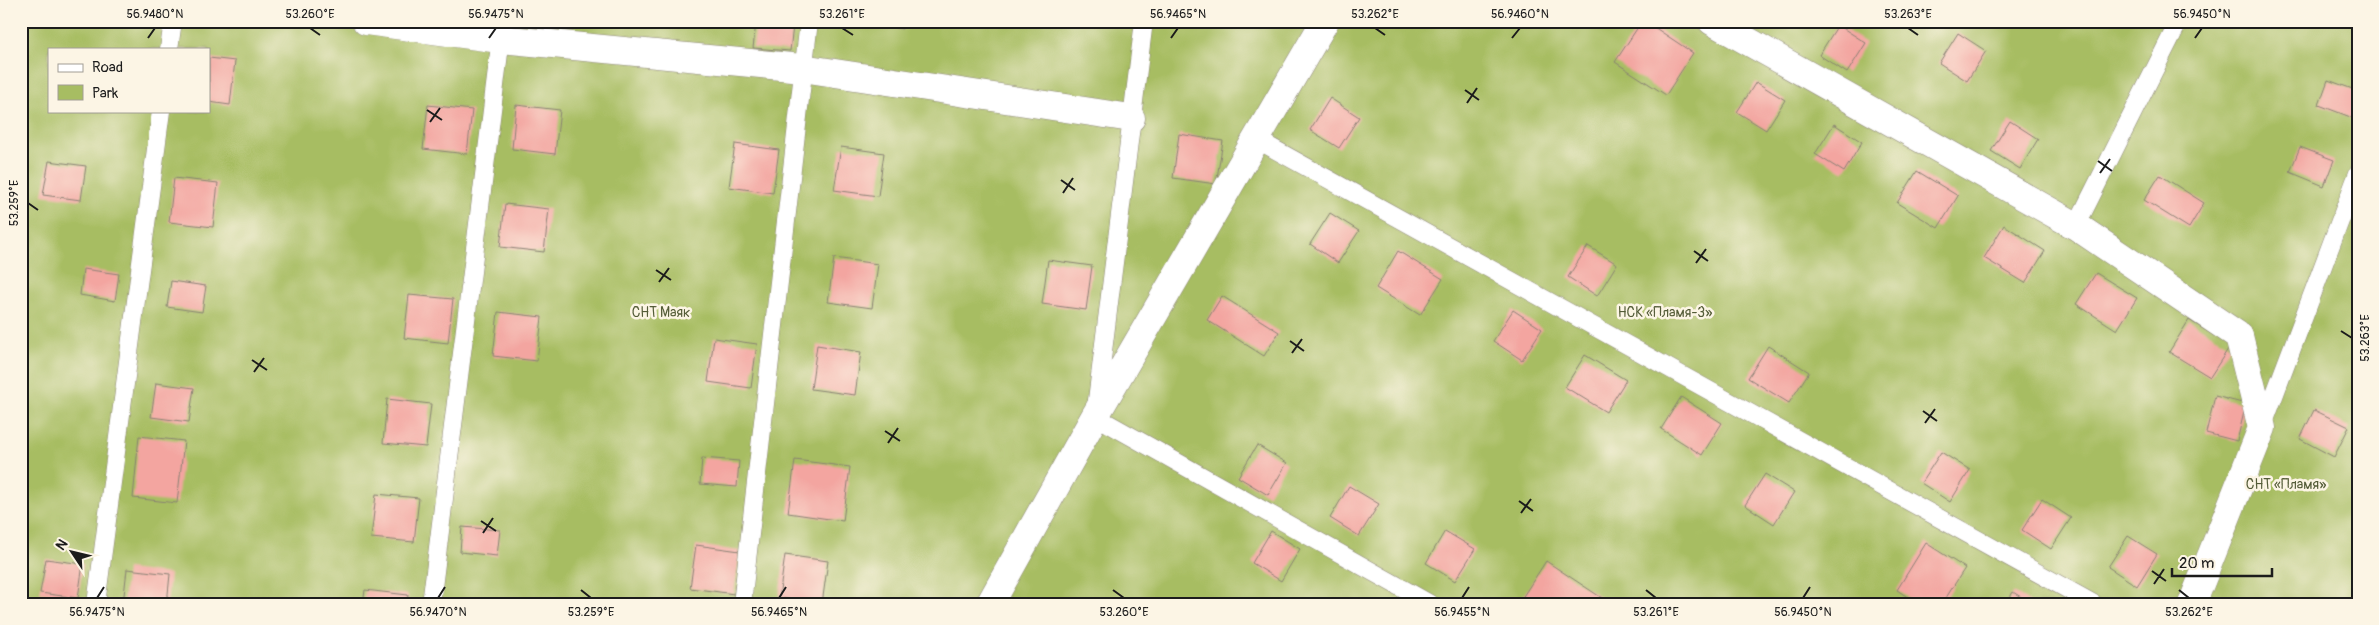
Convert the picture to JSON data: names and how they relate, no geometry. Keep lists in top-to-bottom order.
{
  "parks": ["СНТ Маяк", "НСК «Пламя-3»", "СНТ «Пламя»"],
  "legend": ["Road", "Park"],
  "scale_bar": "20 m",
  "north": "top left",
  "coordinates": [
    "56.9480°N",
    "53.260°E",
    "56.9475°N",
    "53.261°E",
    "56.9465°N",
    "53.262°E",
    "56.9460°N",
    "53.263°E",
    "56.9450°N",
    "53.259°E",
    "56.9470°N",
    "56.9455°N"
  ]
}
